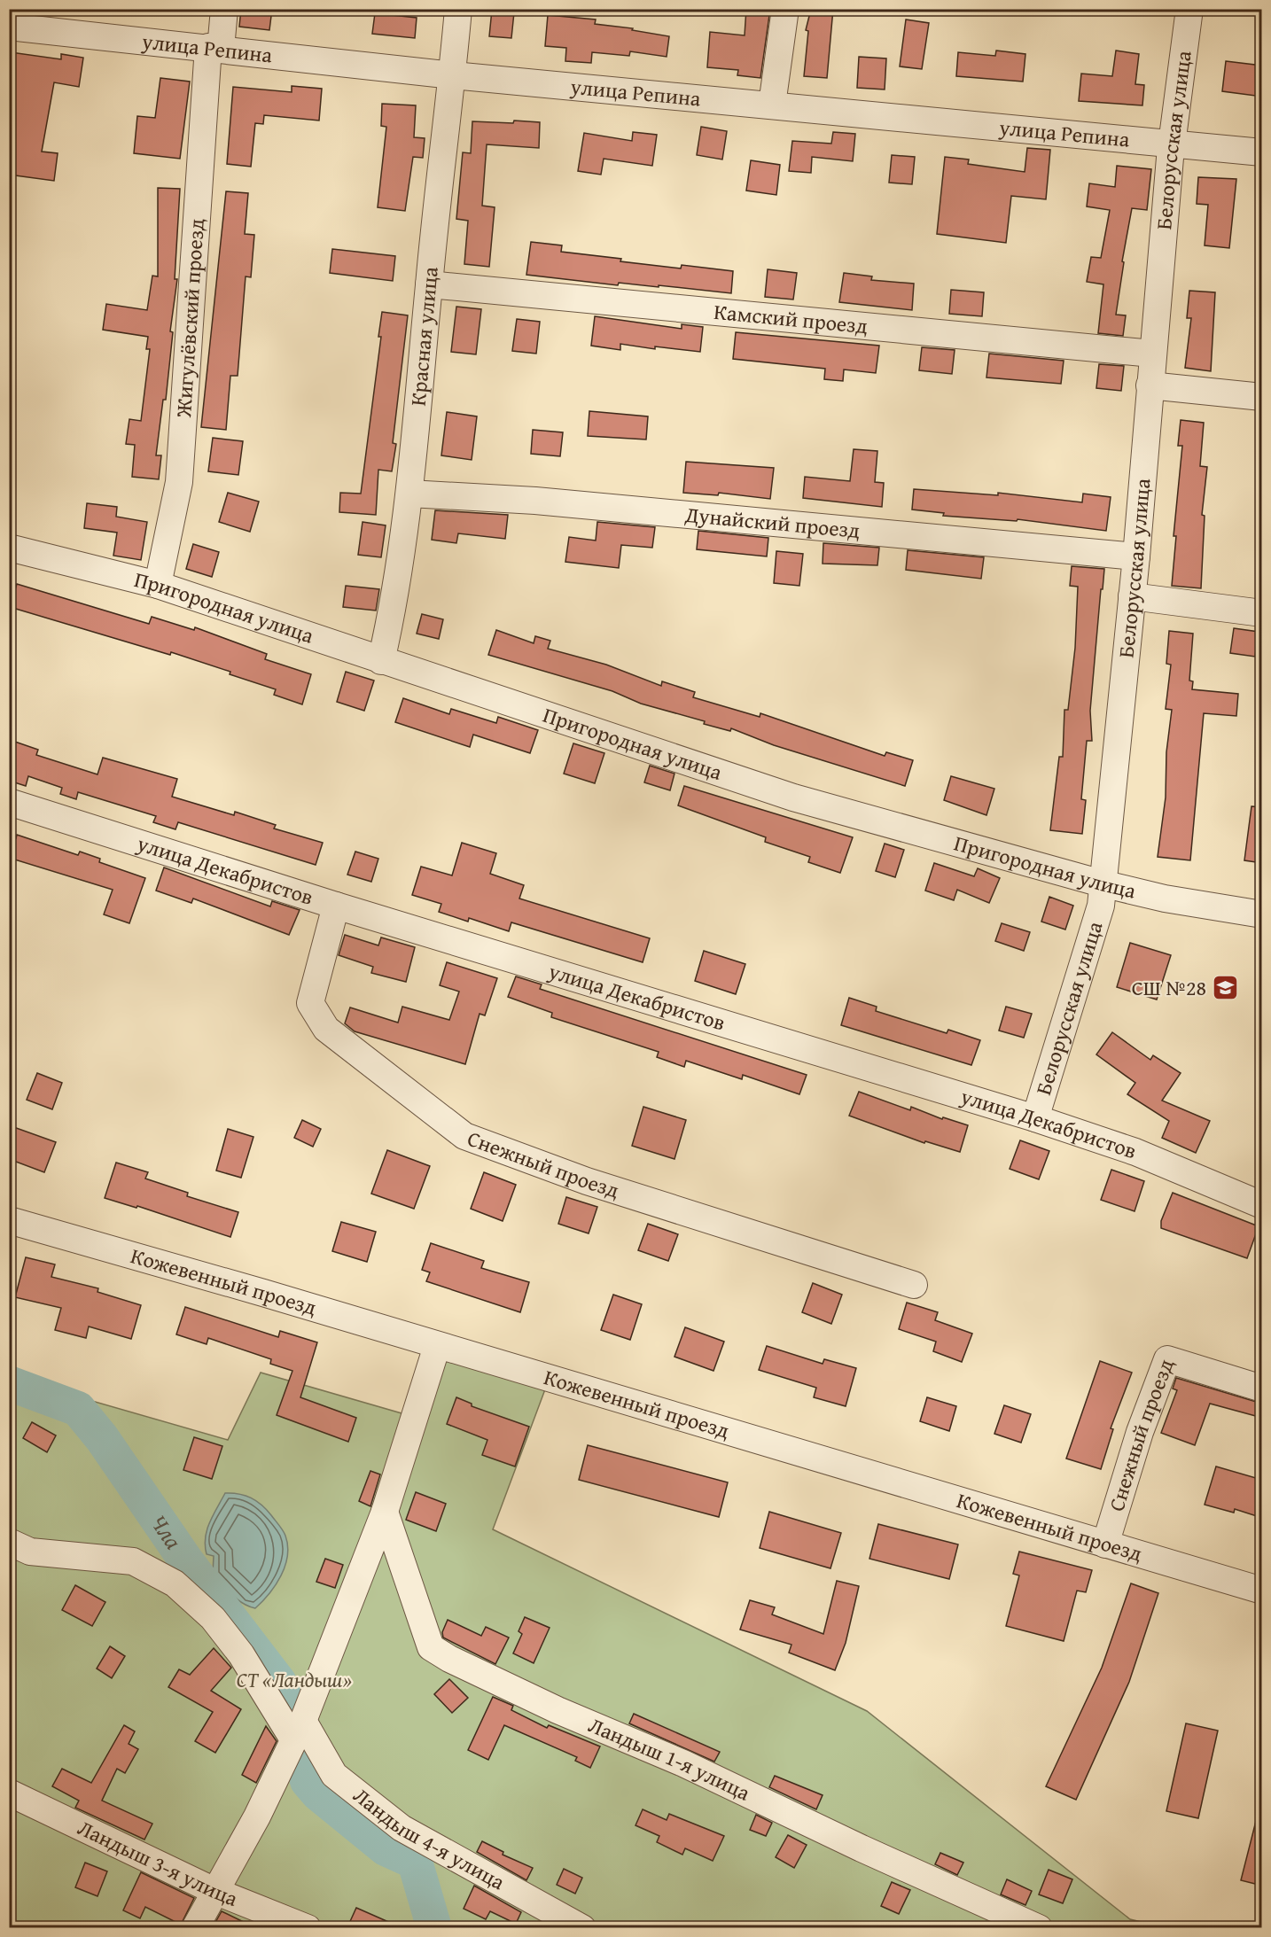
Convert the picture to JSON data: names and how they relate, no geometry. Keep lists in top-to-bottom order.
{
  "streets": {
    "street": [
      "улица Репина",
      "Белорусская улица",
      "Жигулёвский проезд",
      "Камский проезд",
      "Красная улица",
      "Дунайский проезд",
      "Пригородная улица",
      "улица Декабристов",
      "Снежный проезд",
      "Кожевенный проезд",
      "Ландыш 1-я улица",
      "Ландыш 4-я улица",
      "Ландыш 3-я улица"
    ]
  },
  "crossings": [
    ["улица Репина", "Белорусская улица"],
    ["улица Репина", "Жигулёвский проезд"],
    ["улица Репина", "Красная улица"],
    ["Белорусская улица", "Камский проезд"],
    ["Белорусская улица", "Дунайский проезд"],
    ["Белорусская улица", "Пригородная улица"],
    ["Белорусская улица", "улица Декабристов"],
    ["Жигулёвский проезд", "Пригородная улица"],
    ["Камский проезд", "Красная улица"],
    ["Красная улица", "Дунайский проезд"],
    ["Красная улица", "Пригородная улица"],
    ["улица Декабристов", "Снежный проезд"],
    ["Снежный проезд", "Кожевенный проезд"]
  ],
  "water": ["Чла"],
  "parks": ["СТ «Ландыш»"],
  "places": {
    "school or university": ["СШ №28"]
  }
}
